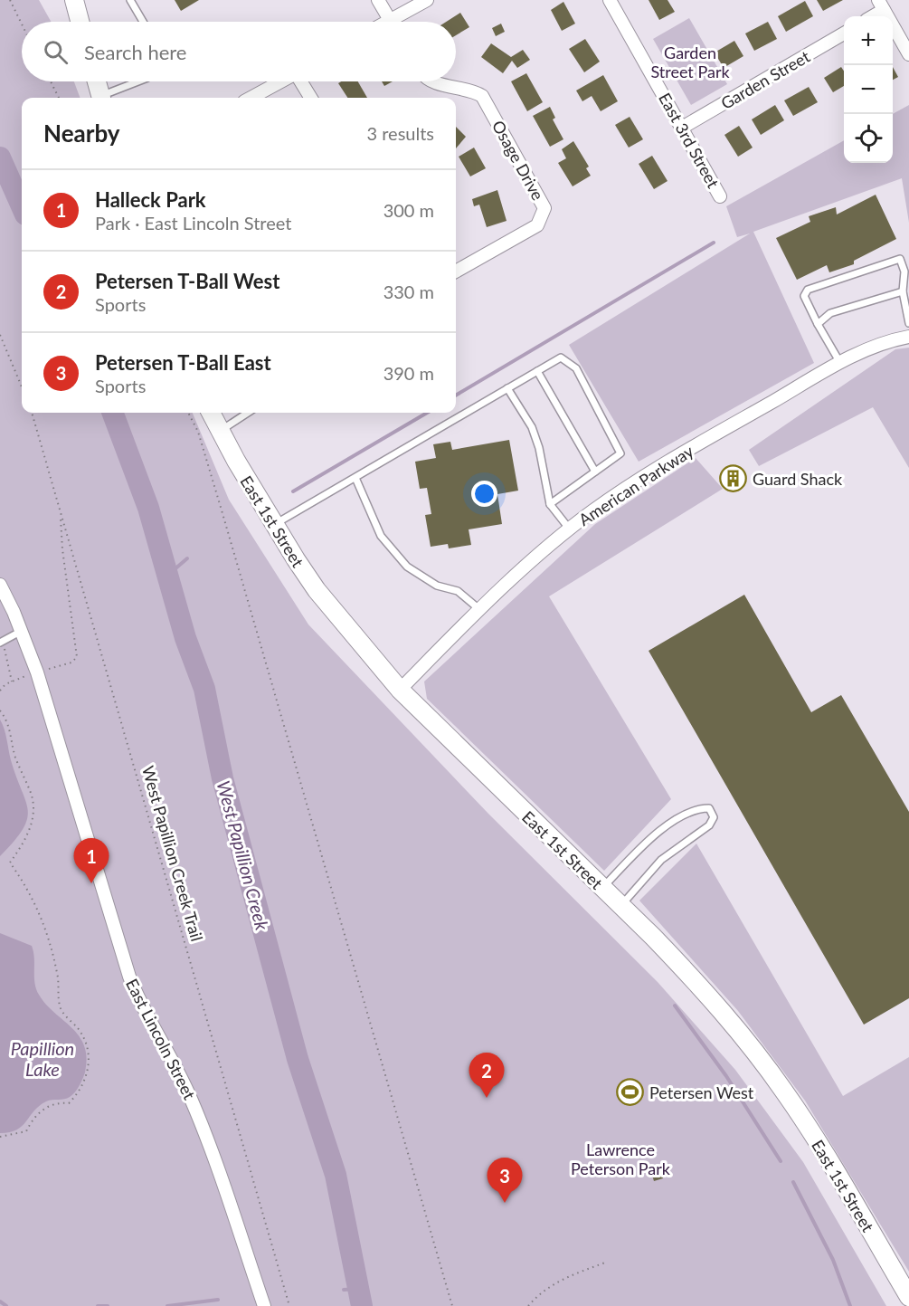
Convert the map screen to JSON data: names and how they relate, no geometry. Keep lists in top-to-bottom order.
{
  "streets": {
    "main road": ["East 1st Street"],
    "street": [
      "Garden Street",
      "East 3rd Street",
      "Osage Drive",
      "American Parkway",
      "East Lincoln Street"
    ],
    "path": ["West Papillion Creek Trail"]
  },
  "crossings": [
    ["Garden Street", "East 3rd Street"],
    ["American Parkway", "East 1st Street"]
  ],
  "water": ["West Papillion Creek", "Papillion Lake"],
  "parks": ["Garden Street Park", "Lawrence Peterson Park"],
  "places": {
    "building": ["Guard Shack"],
    "sports": ["Petersen West"]
  },
  "page": {
    "map_buttons": ["+", "−"],
    "search": "Search here",
    "heading": ["Nearby", "3 results"],
    "list": [
      {
        "mark": "1",
        "name": "Halleck Park",
        "note": "Park · East Lincoln Street",
        "value": "300 m"
      },
      {
        "mark": "2",
        "name": "Petersen T-Ball West",
        "note": "Sports",
        "value": "330 m"
      },
      {
        "mark": "3",
        "name": "Petersen T-Ball East",
        "note": "Sports",
        "value": "390 m"
      }
    ],
    "pins": ["1", "2", "3"]
  }
}
